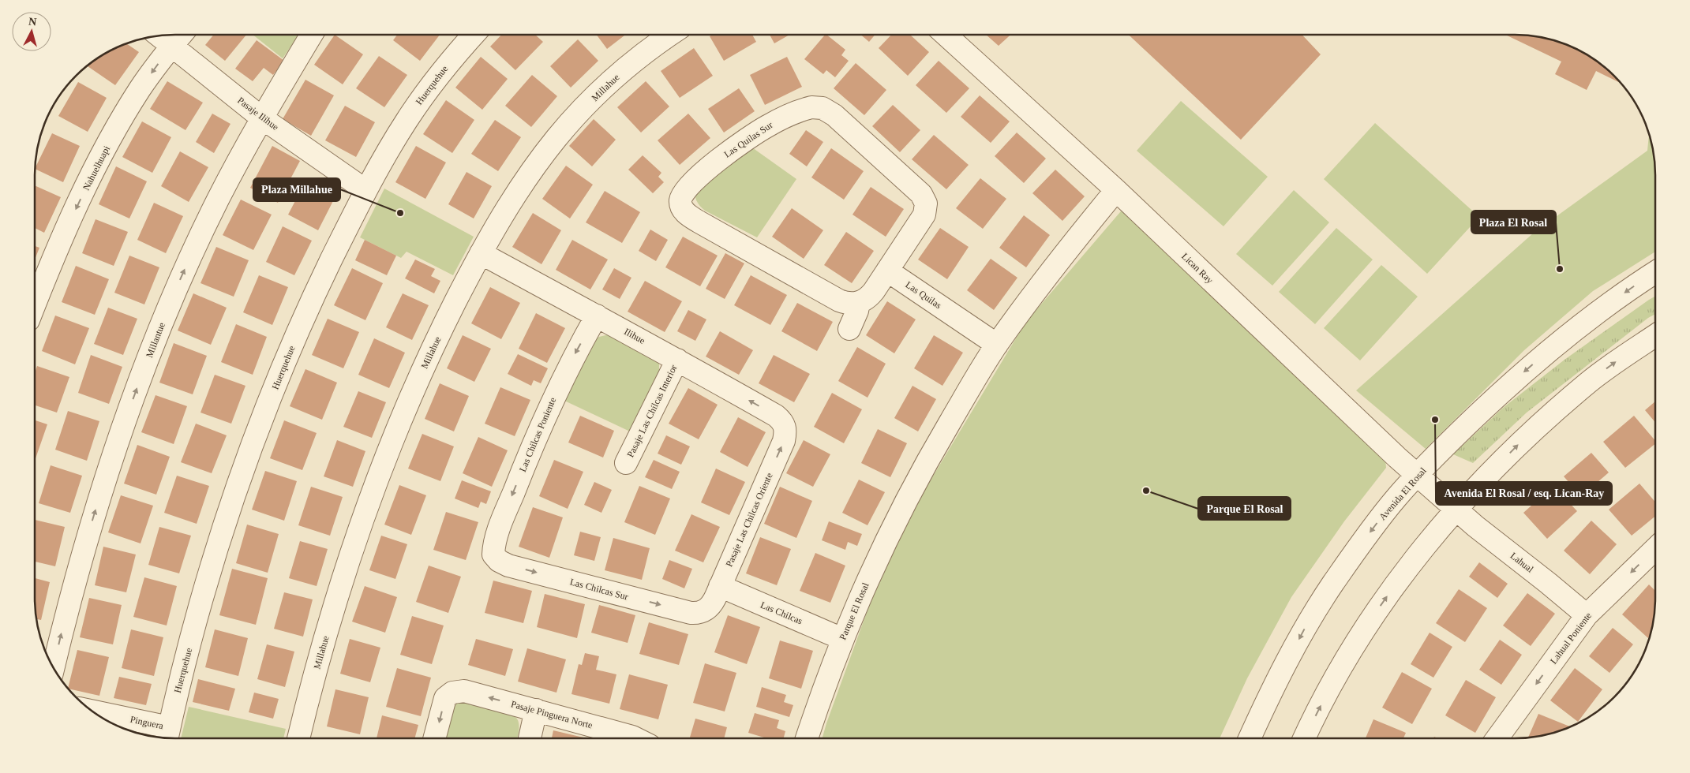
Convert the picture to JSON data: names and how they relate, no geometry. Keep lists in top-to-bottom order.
{
  "streets": {
    "street": [
      "Huerquehue",
      "Millahue",
      "Pasaje Ilihue",
      "Las Quilas Sur",
      "Nahuelhuapi",
      "Lican Ray",
      "Las Quilas",
      "Ilihue",
      "Millantue",
      "Pasaje Las Chilcas Interior",
      "Las Chilcas Poniente",
      "Avenida El Rosal",
      "Pasaje Las Chilcas Oriente",
      "Lahual",
      "Las Chilcas Sur",
      "Parque El Rosal",
      "Las Chilcas",
      "Lahual Poniente",
      "Pasaje Pinguera Norte",
      "Pinguera"
    ]
  },
  "crossings": [
    ["Huerquehue", "Pasaje Ilihue"],
    ["Huerquehue", "Pinguera"],
    ["Millahue", "Ilihue"],
    ["Pasaje Ilihue", "Nahuelhuapi"],
    ["Pasaje Ilihue", "Millantue"],
    ["Las Quilas Sur", "Las Quilas"],
    ["Lican Ray", "Avenida El Rosal"],
    ["Lican Ray", "Lahual"],
    ["Lican Ray", "Parque El Rosal"],
    ["Las Quilas", "Parque El Rosal"],
    ["Ilihue", "Pasaje Las Chilcas Interior"],
    ["Ilihue", "Las Chilcas Poniente"],
    ["Ilihue", "Pasaje Las Chilcas Oriente"],
    ["Las Chilcas Poniente", "Las Chilcas Sur"],
    ["Pasaje Las Chilcas Oriente", "Las Chilcas Sur"],
    ["Pasaje Las Chilcas Oriente", "Las Chilcas"],
    ["Lahual", "Lahual Poniente"],
    ["Parque El Rosal", "Las Chilcas"]
  ],
  "one_way": [
    "Nahuelhuapi",
    "Ilihue",
    "Millantue",
    "Las Chilcas Poniente",
    "Pasaje Las Chilcas Oriente",
    "Las Chilcas Sur"
  ],
  "places": [
    "Plaza Millahue",
    "Plaza El Rosal",
    "Avenida El Rosal / esq. Lican-Ray",
    "Parque El Rosal"
  ],
  "north": "top"
}
